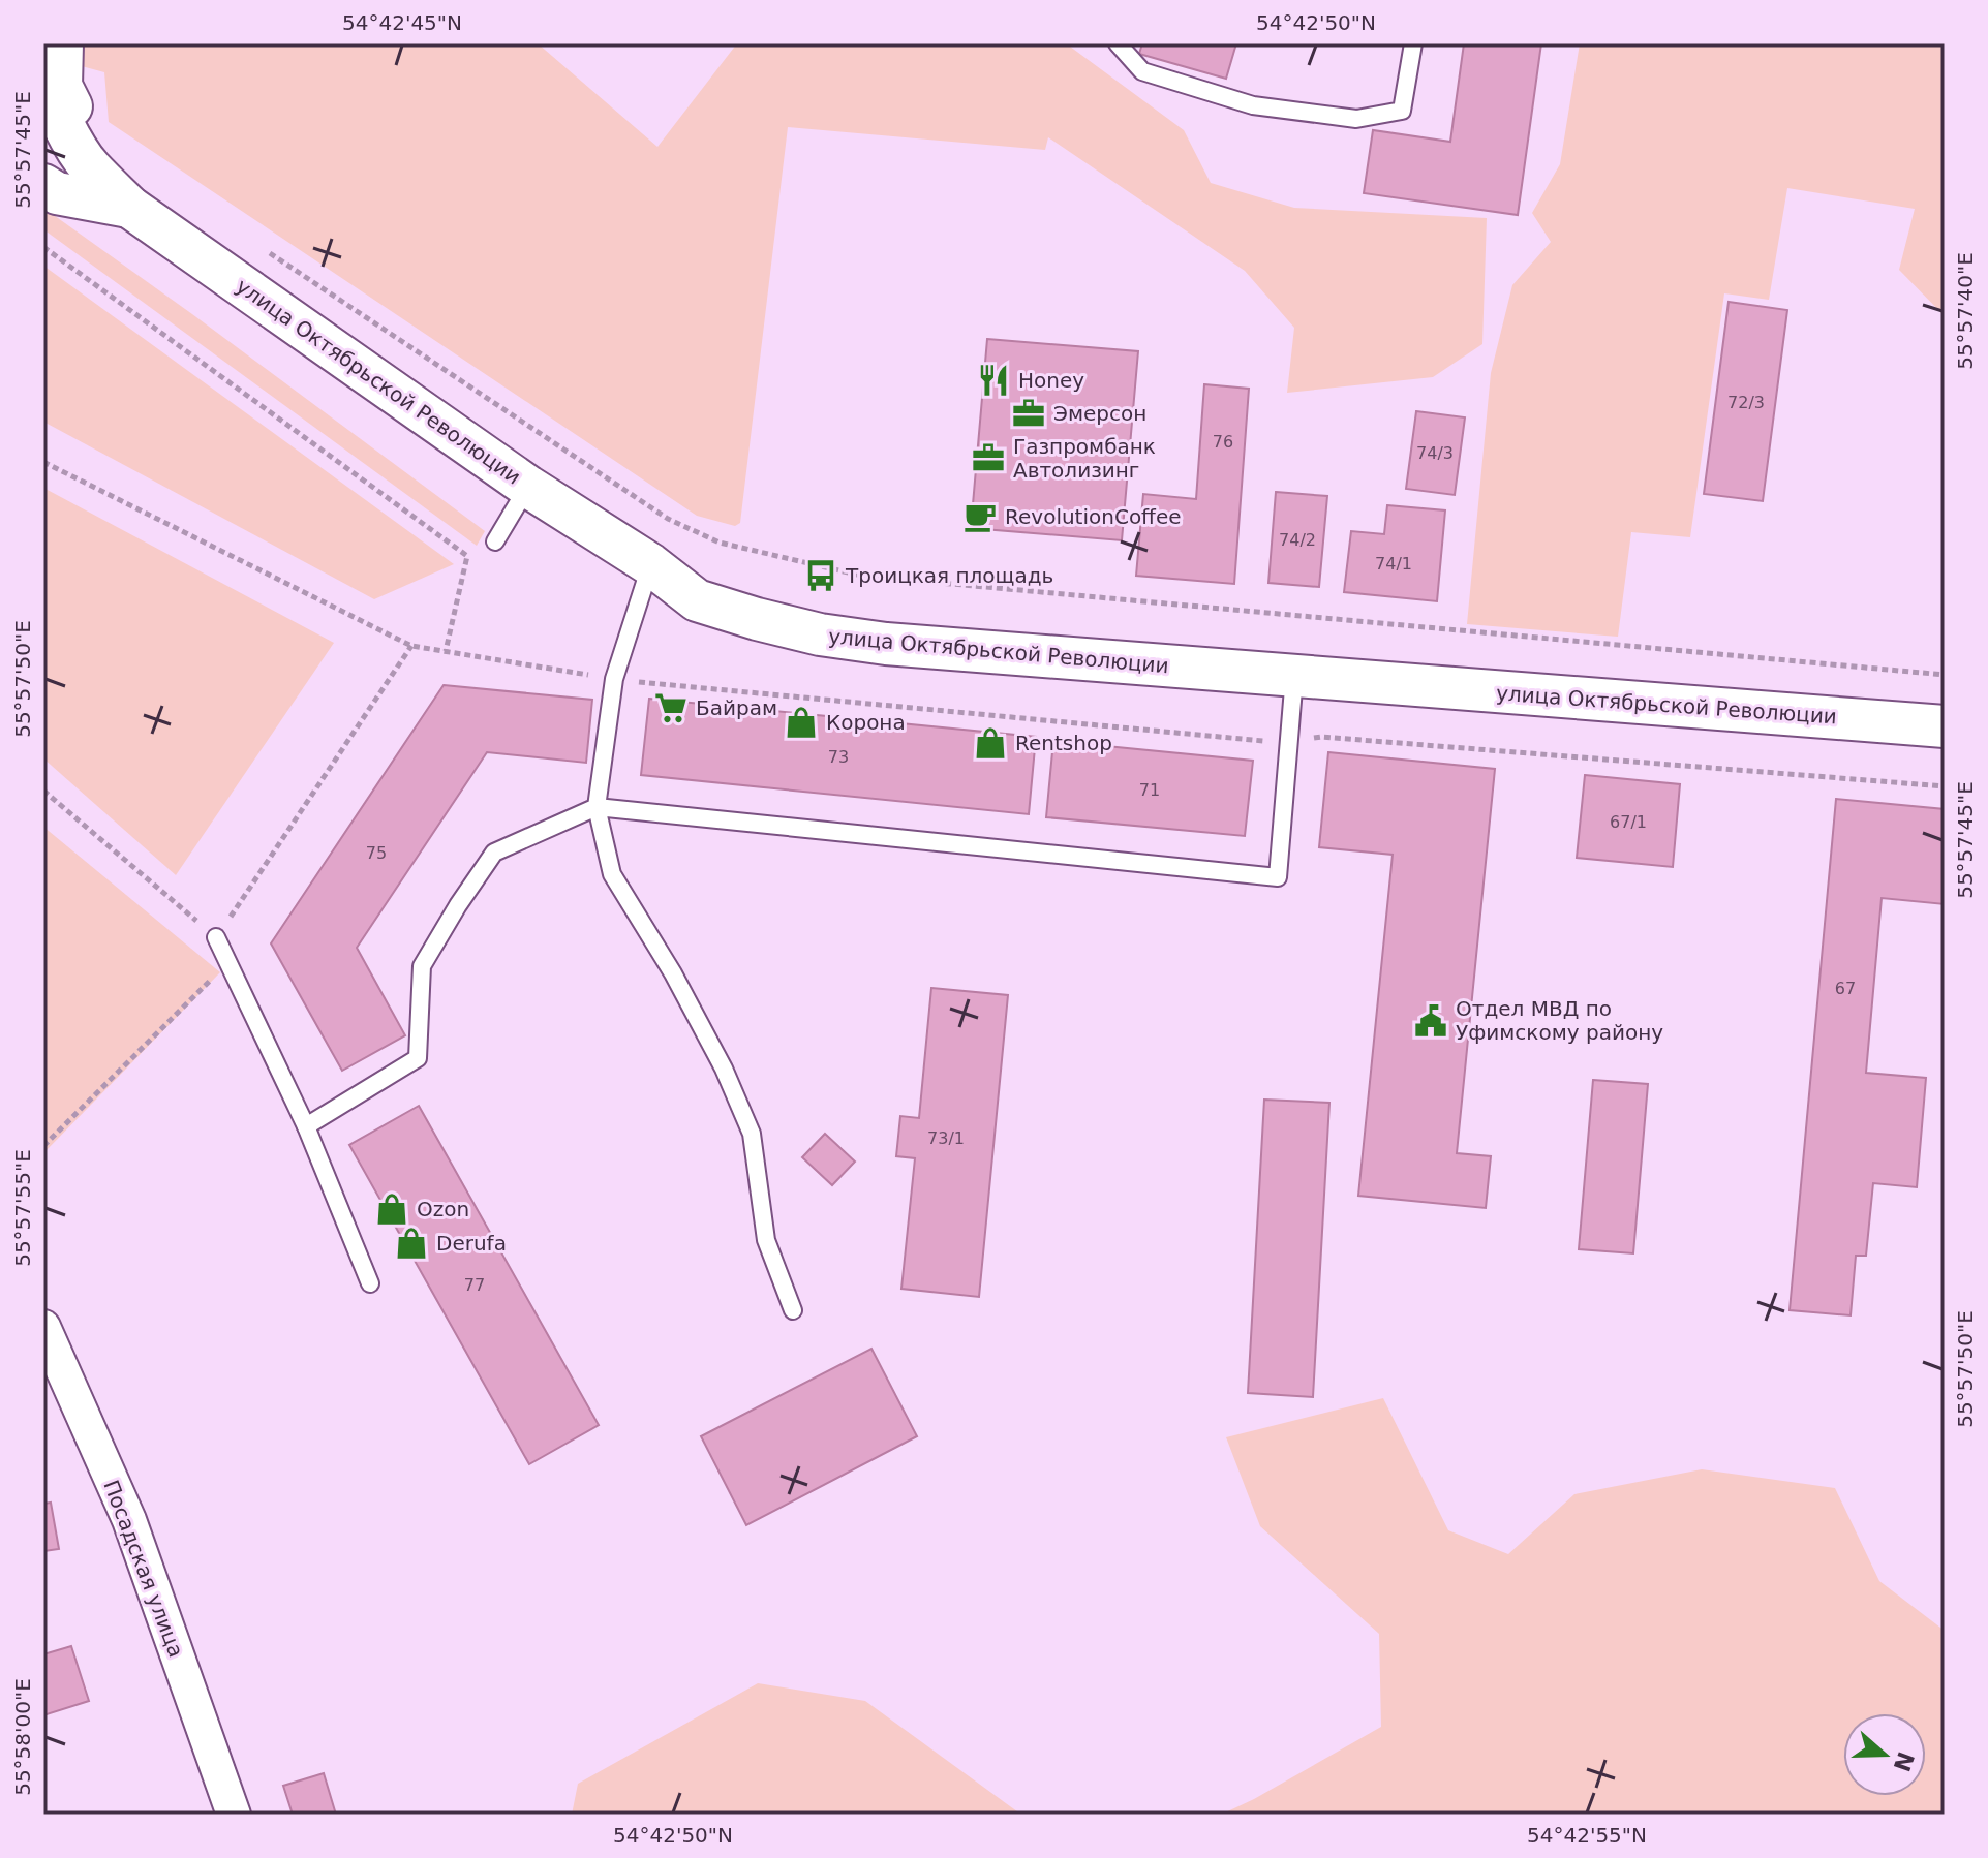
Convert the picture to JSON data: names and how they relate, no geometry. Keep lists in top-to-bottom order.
{
  "streets": {
    "street": ["улица Октябрьской Революции", "Посадская улица"]
  },
  "places": {
    "restaurant": ["Honey"],
    "office": ["Эмерсон", "Газпромбанк Автолизинг"],
    "cafe": ["RevolutionCoffee"],
    "bus stop": ["Троицкая площадь"],
    "supermarket": ["Байрам"],
    "shop": [
      "Корона",
      "Rentshop",
      "Ozon",
      "Derufa"
    ],
    "public building": ["Отдел МВД по Уфимскому району"]
  },
  "house_numbers": [
    "72/3",
    "76",
    "74/3",
    "74/2",
    "74/1",
    "73",
    "71",
    "67/1",
    "75",
    "67",
    "73/1",
    "77"
  ],
  "north": "right",
  "coordinates": [
    "54°42'45\"N",
    "54°42'50\"N",
    "55°57'45\"E",
    "55°57'40\"E",
    "55°57'50\"E",
    "55°57'55\"E",
    "55°58'00\"E",
    "54°42'55\"N"
  ]
}
